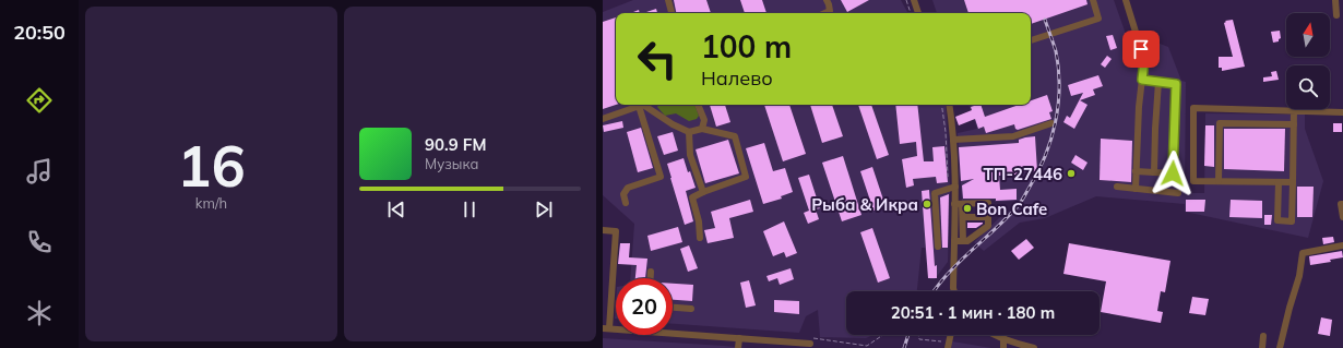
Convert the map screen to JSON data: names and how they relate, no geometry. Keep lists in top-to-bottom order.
{
  "places": ["ТП-27446", "Рыба & Икра", "Bon Cafe"],
  "north": "top",
  "page": {
    "tabs": "20:50",
    "tile": ["16", "km/h"],
    "turn": ["100 m", "Налево"],
    "song": ["90.9 FM", "Музыка"],
    "limit": "20",
    "trip": "20:51 · 1 мин · 180 m"
  }
}
